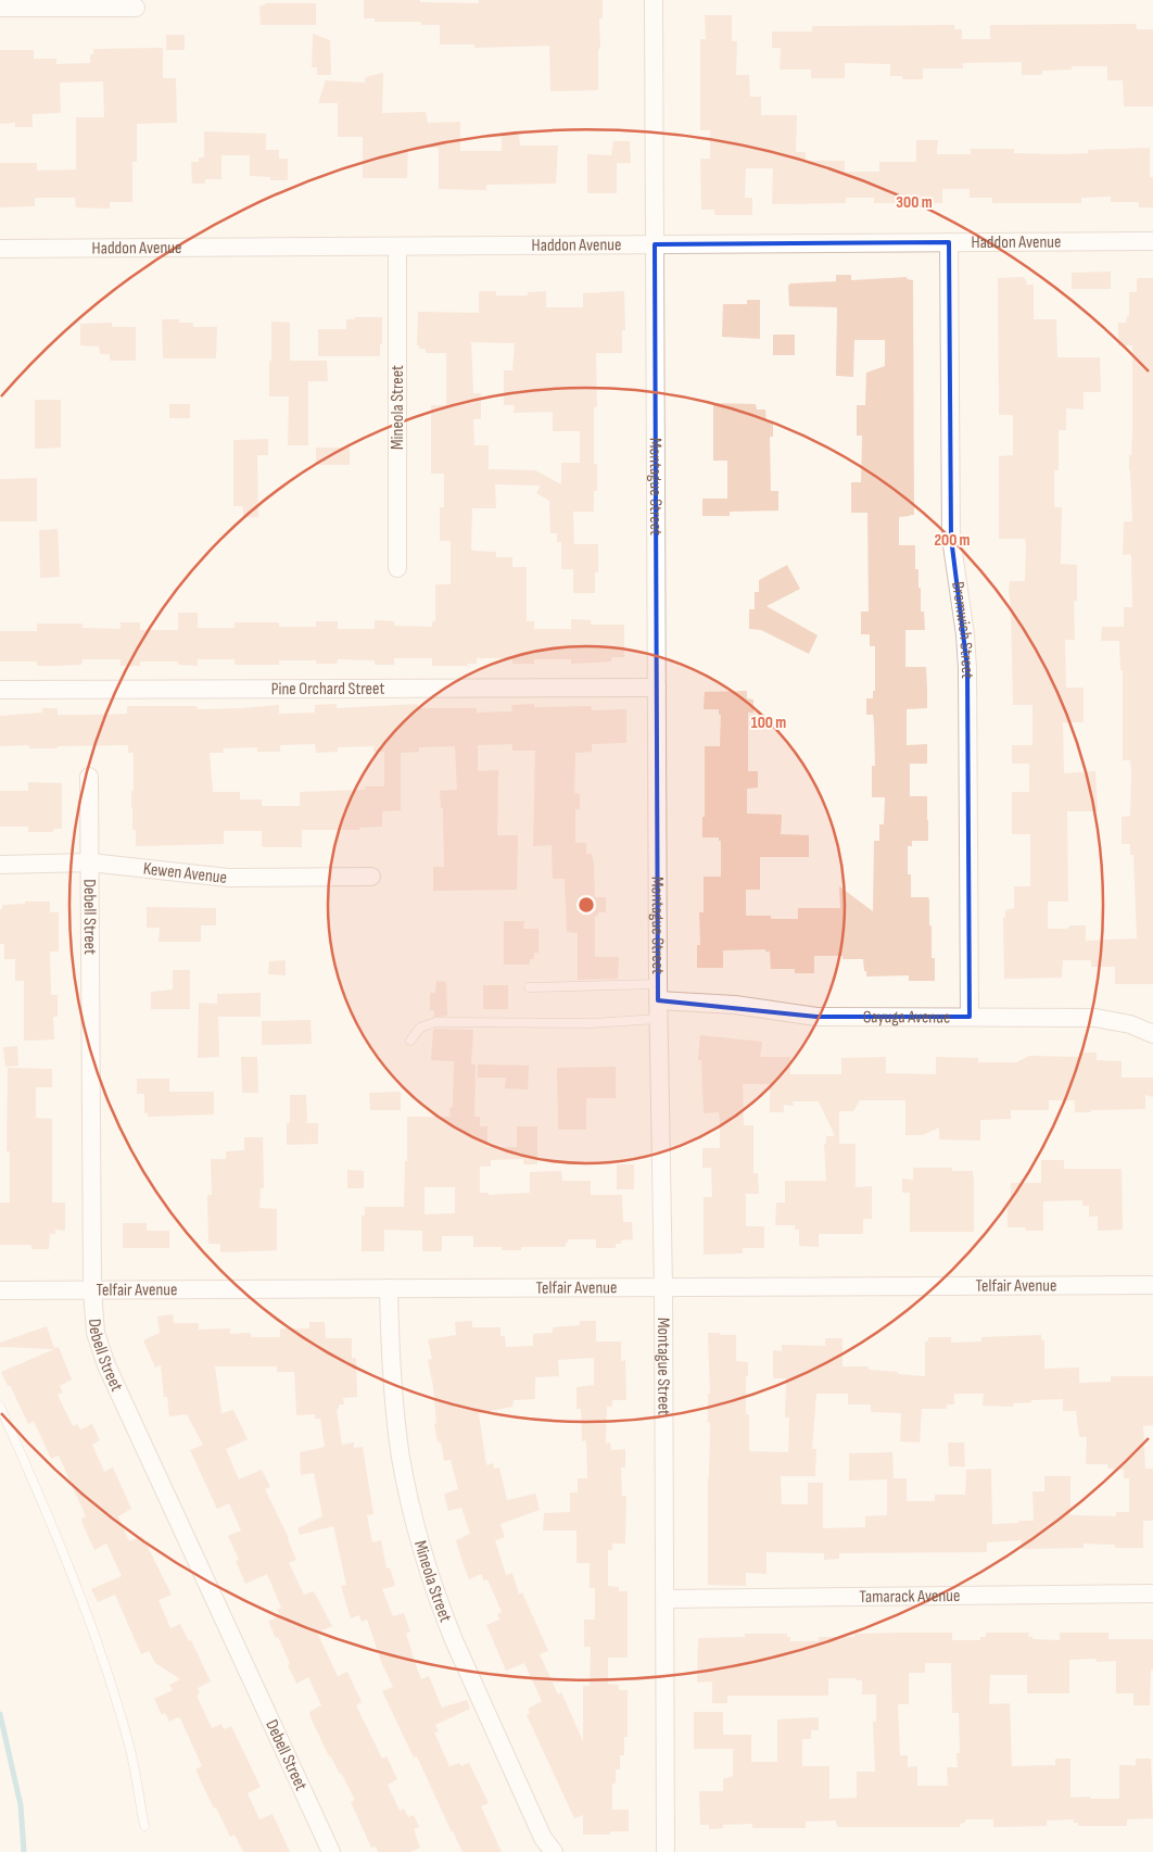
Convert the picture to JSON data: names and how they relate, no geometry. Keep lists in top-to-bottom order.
{
  "streets": {
    "street": [
      "Haddon Avenue",
      "Mineola Street",
      "Montague Street",
      "Bromwich Street",
      "Pine Orchard Street",
      "Kewen Avenue",
      "Debell Street",
      "Cayuga Avenue",
      "Telfair Avenue",
      "Tamarack Avenue"
    ]
  },
  "crossings": [
    ["Haddon Avenue", "Mineola Street"],
    ["Haddon Avenue", "Montague Street"],
    ["Haddon Avenue", "Bromwich Street"],
    ["Mineola Street", "Telfair Avenue"],
    ["Montague Street", "Pine Orchard Street"],
    ["Montague Street", "Cayuga Avenue"],
    ["Montague Street", "Telfair Avenue"],
    ["Montague Street", "Tamarack Avenue"],
    ["Bromwich Street", "Cayuga Avenue"],
    ["Kewen Avenue", "Debell Street"],
    ["Debell Street", "Telfair Avenue"]
  ],
  "rings": ["300 m", "200 m", "100 m"]
}
